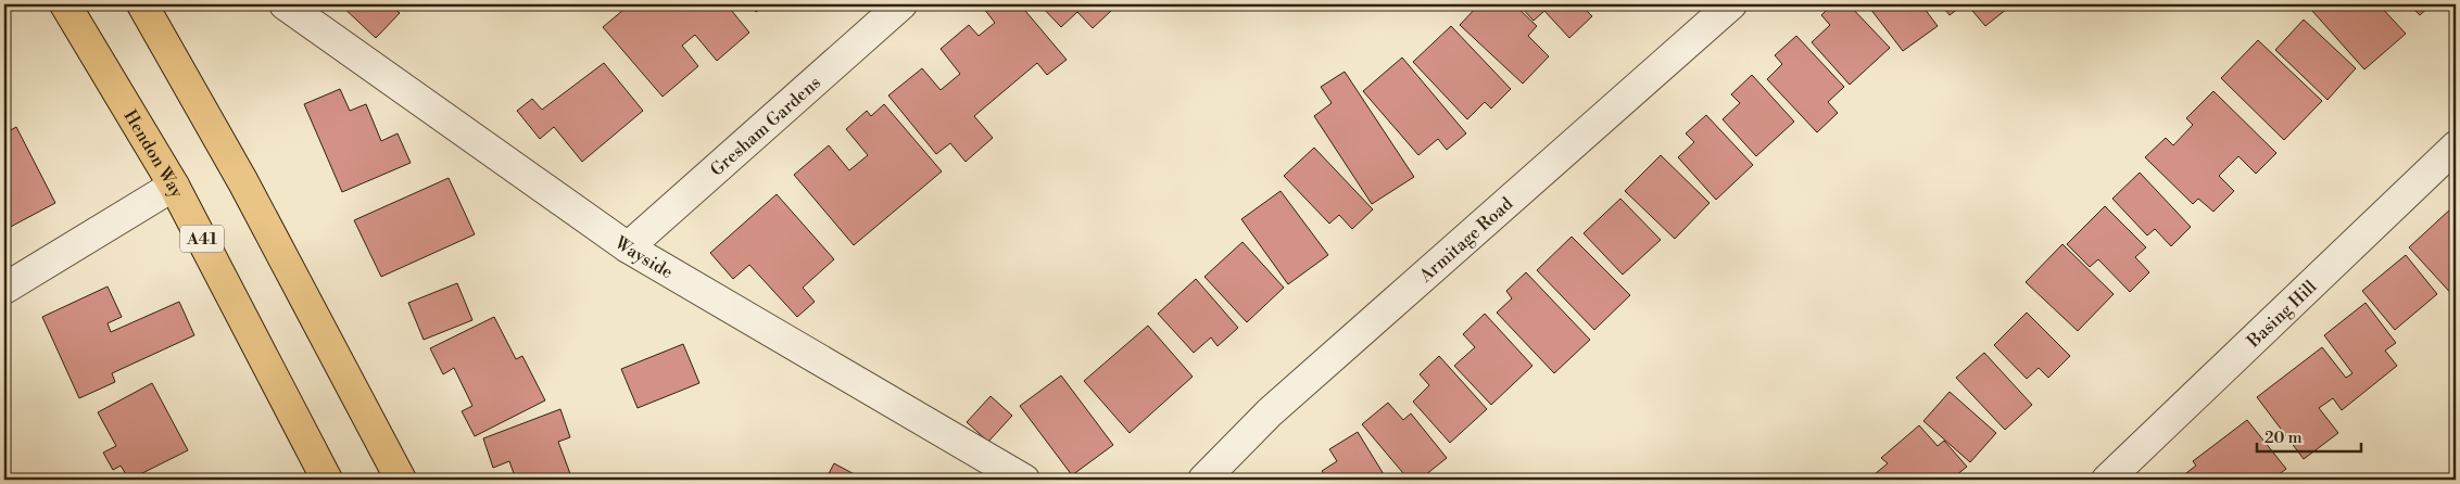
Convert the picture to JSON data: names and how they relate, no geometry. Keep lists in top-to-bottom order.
{
  "streets": {
    "highway": ["Hendon Way", "A41"],
    "street": [
      "Gresham Gardens",
      "Armitage Road",
      "Wayside",
      "Basing Hill"
    ]
  },
  "crossings": [
    ["Gresham Gardens", "Wayside"]
  ],
  "scale_bar": "20 m"
}
